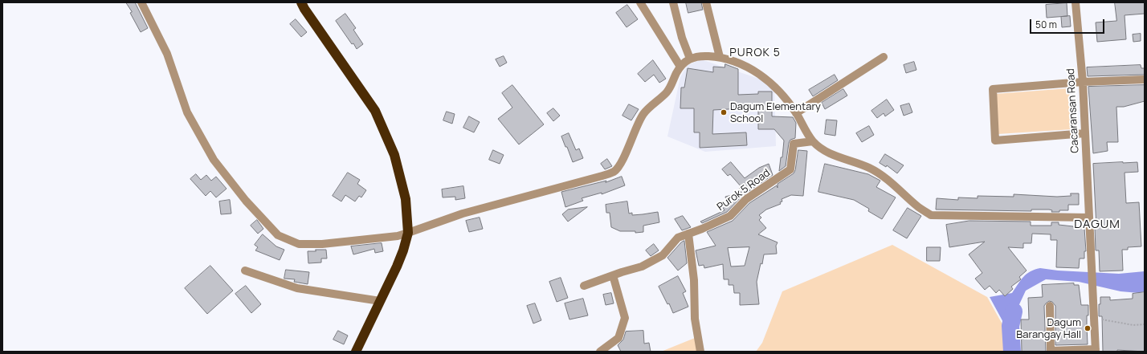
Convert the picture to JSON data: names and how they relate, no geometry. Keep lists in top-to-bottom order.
{
  "streets": {
    "street": ["Cacaransan Road", "Purok 5 Road"]
  },
  "districts": ["PUROK 5", "DAGUM"],
  "places": ["Dagum Elementary School", "Dagum Barangay Hall"],
  "scale_bar": "50 m"
}
